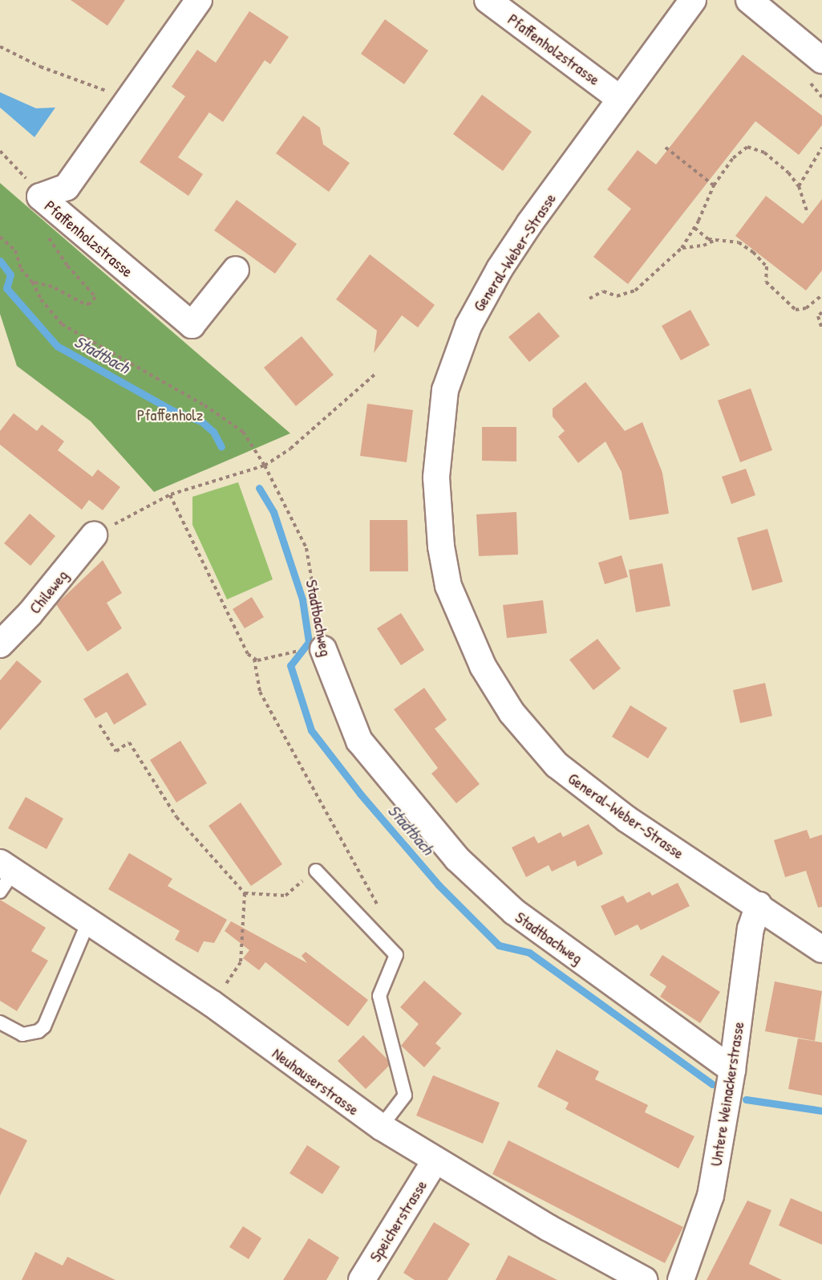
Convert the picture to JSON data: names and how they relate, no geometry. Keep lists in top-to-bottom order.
{
  "streets": {
    "street": [
      "Pfaffenholzstrasse",
      "General-Weber-Strasse",
      "Chileweg",
      "Stadtbachweg",
      "Neuhauserstrasse",
      "Untere Weinackerstrasse",
      "Speicherstrasse"
    ]
  },
  "crossings": [
    ["Pfaffenholzstrasse", "General-Weber-Strasse"],
    ["General-Weber-Strasse", "Untere Weinackerstrasse"],
    ["Stadtbachweg", "Untere Weinackerstrasse"],
    ["Neuhauserstrasse", "Speicherstrasse"]
  ],
  "water": ["Stadtbach"],
  "parks": ["Pfaffenholz"]
}
